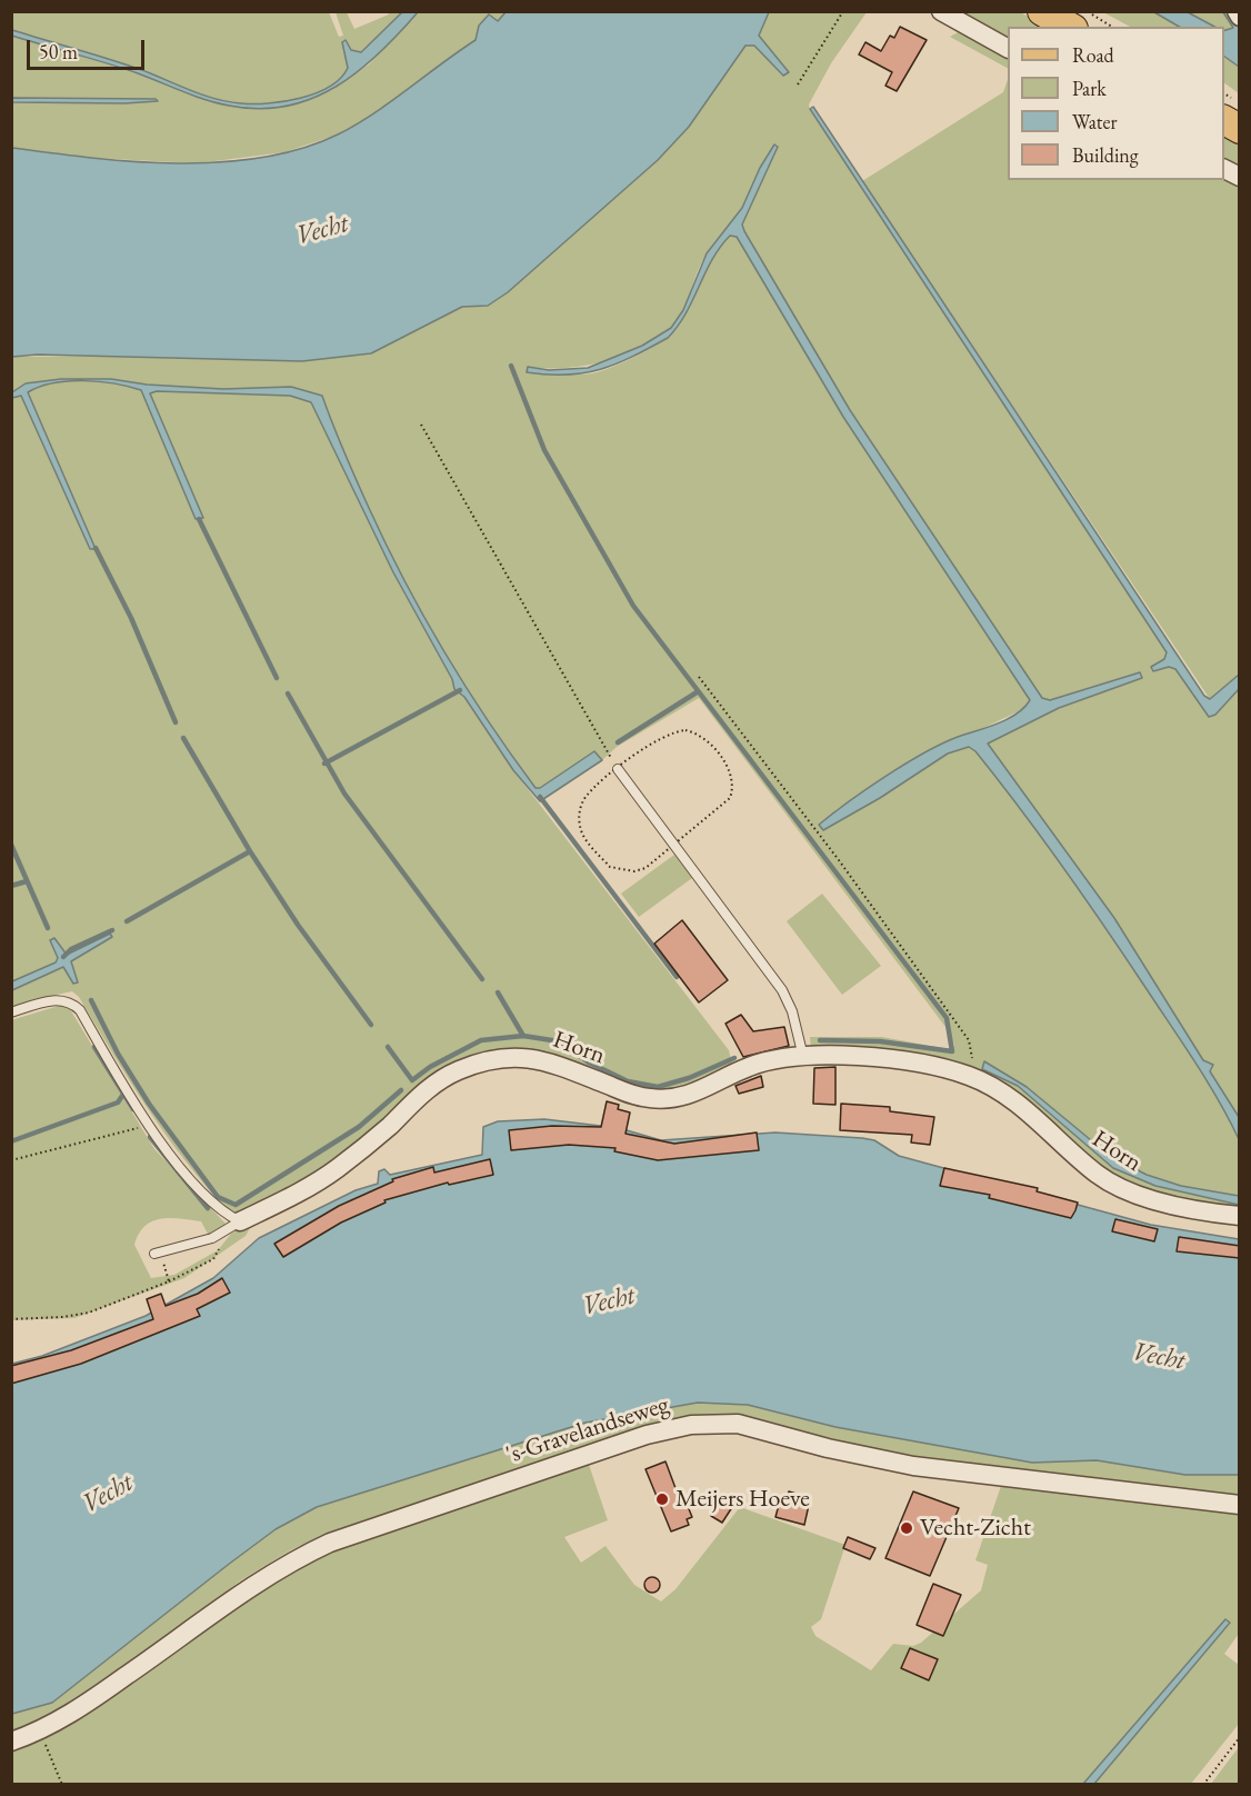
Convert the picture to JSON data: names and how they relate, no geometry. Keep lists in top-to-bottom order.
{
  "streets": {
    "street": ["Horn", "'s-Gravelandseweg"]
  },
  "water": ["Vecht"],
  "places": ["Meijers Hoeve", "Vecht-Zicht"],
  "legend": [
    "Road",
    "Park",
    "Water",
    "Building"
  ],
  "scale_bar": "50 m"
}
